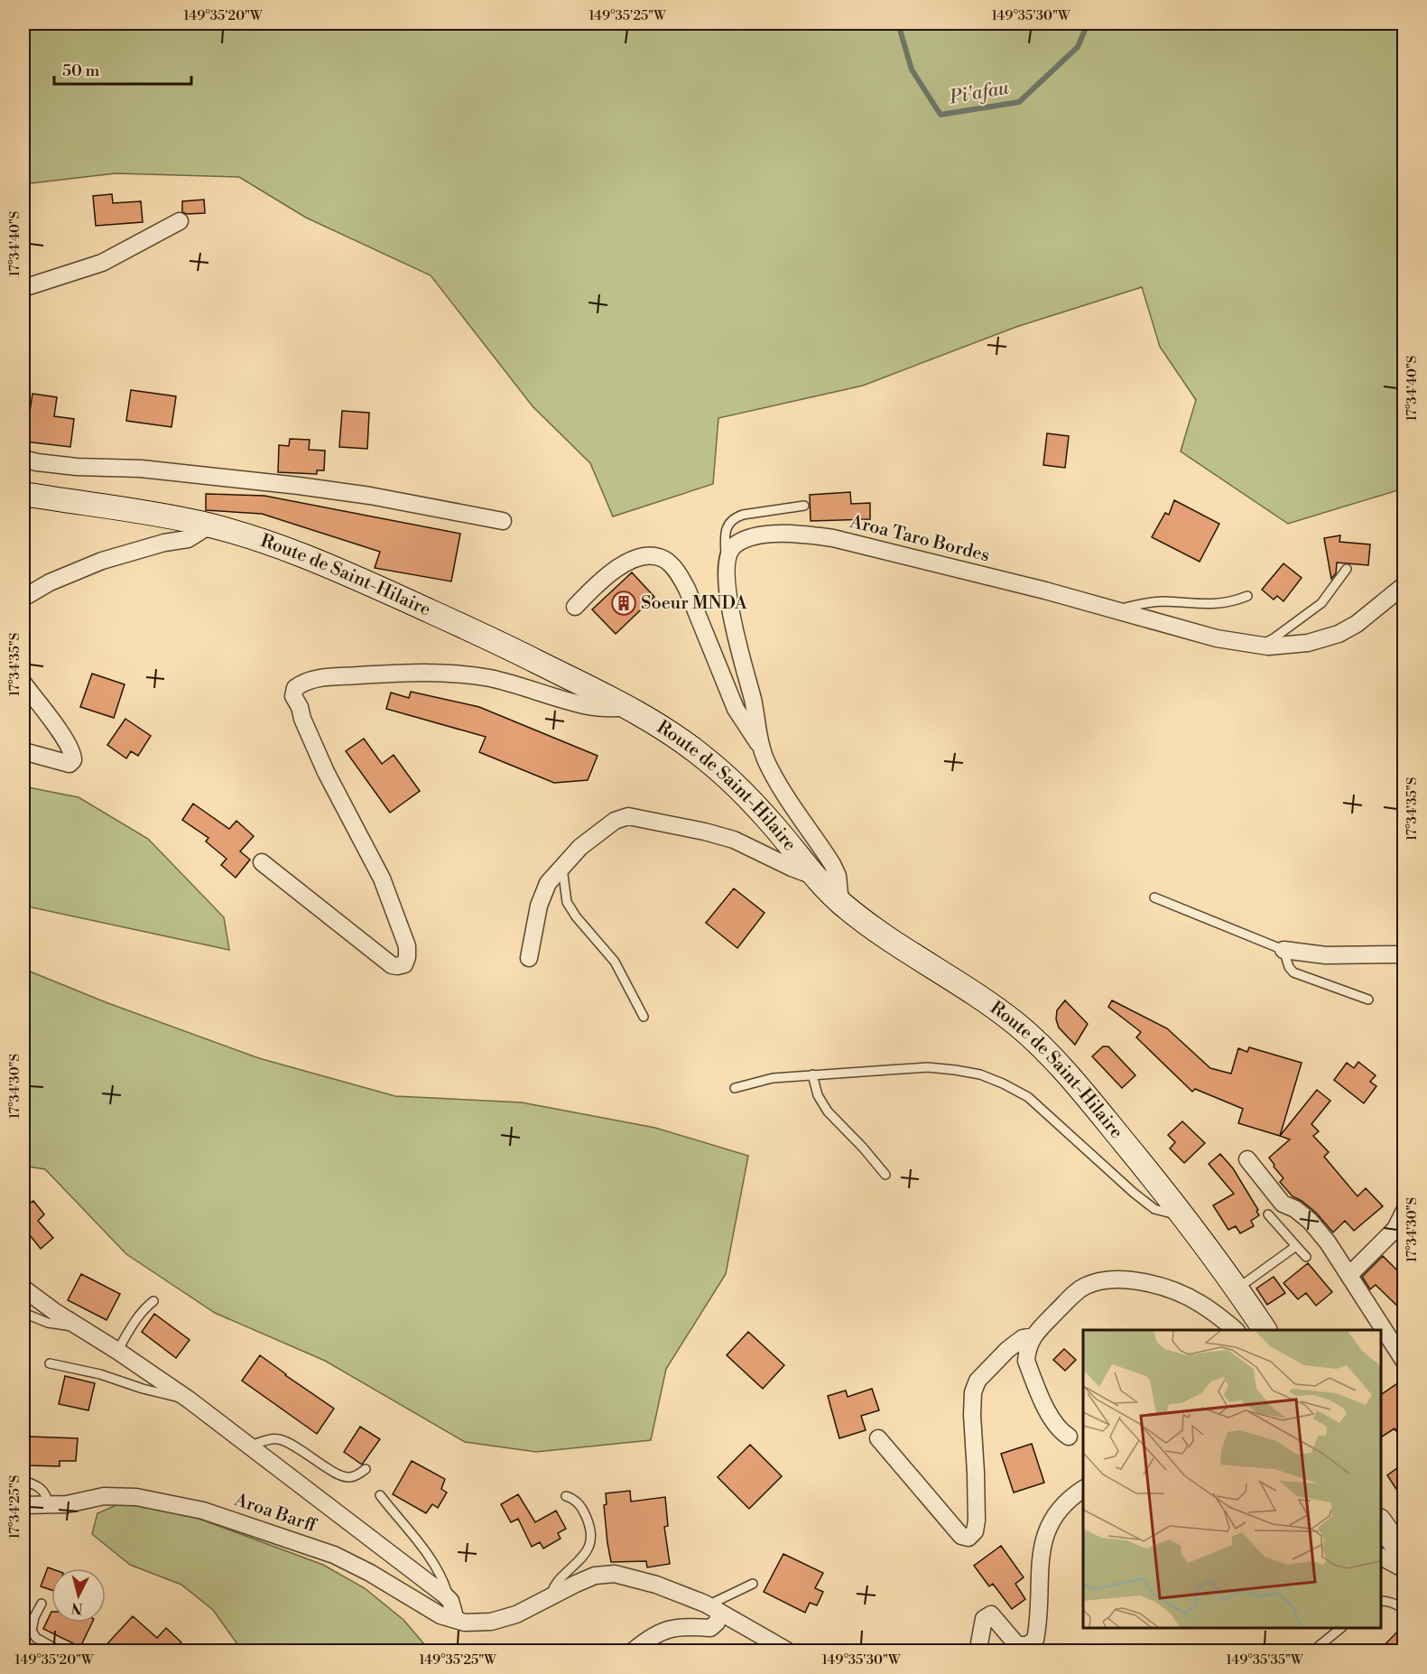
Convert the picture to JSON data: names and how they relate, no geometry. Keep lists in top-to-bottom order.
{
  "streets": {
    "main road": ["Route de Saint-Hilaire"],
    "street": ["Aroa Taro Bordes", "Aroa Barff"]
  },
  "water": ["Pi'afau"],
  "places": {
    "building": ["Soeur MNDA"]
  },
  "scale_bar": "50 m",
  "north": "bottom",
  "coordinates": [
    "149°35'20\"W",
    "149°35'25\"W",
    "149°35'30\"W",
    "17°34'40\"S",
    "17°34'35\"S",
    "17°34'30\"S",
    "17°34'25\"S",
    "149°35'35\"W"
  ]
}
